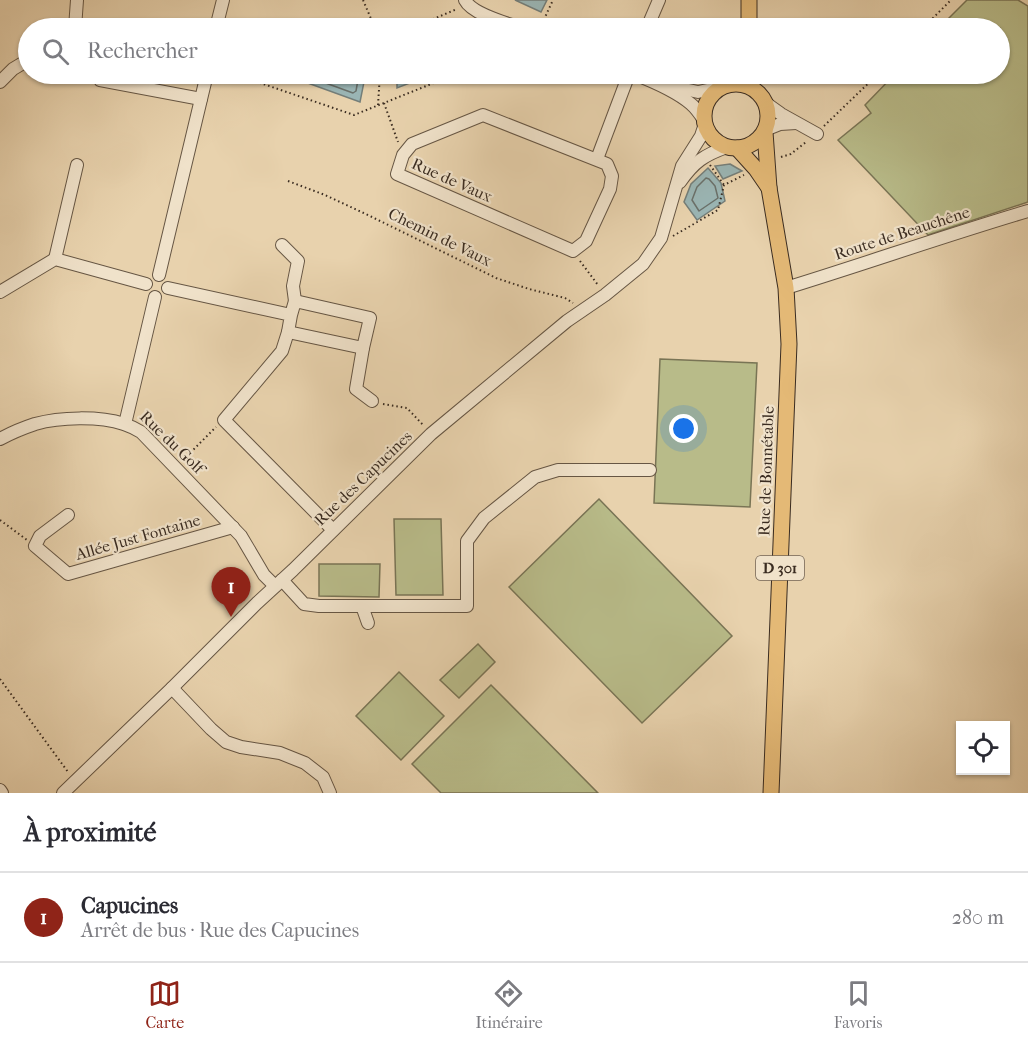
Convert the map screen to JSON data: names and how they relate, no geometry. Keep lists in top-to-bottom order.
{
  "streets": {
    "main road": ["Rue de Bonnétable", "D 301"],
    "street": [
      "Rue de Vaux",
      "Route de Beauchêne",
      "Rue du Golf",
      "Rue des Capucines",
      "Allée Just Fontaine"
    ],
    "path": ["Chemin de Vaux"]
  },
  "crossings": [
    ["Route de Beauchêne", "Rue de Bonnétable"],
    ["Chemin de Vaux", "Rue des Capucines"],
    ["Rue du Golf", "Rue des Capucines"],
    ["Rue du Golf", "Allée Just Fontaine"]
  ],
  "page": {
    "search": "Rechercher",
    "pins": "1",
    "heading": "À proximité",
    "list": [
      {
        "mark": "1",
        "name": "Capucines",
        "note": "Arrêt de bus · Rue des Capucines",
        "value": "280 m"
      }
    ],
    "nav": ["Carte", "Itinéraire", "Favoris"]
  }
}
